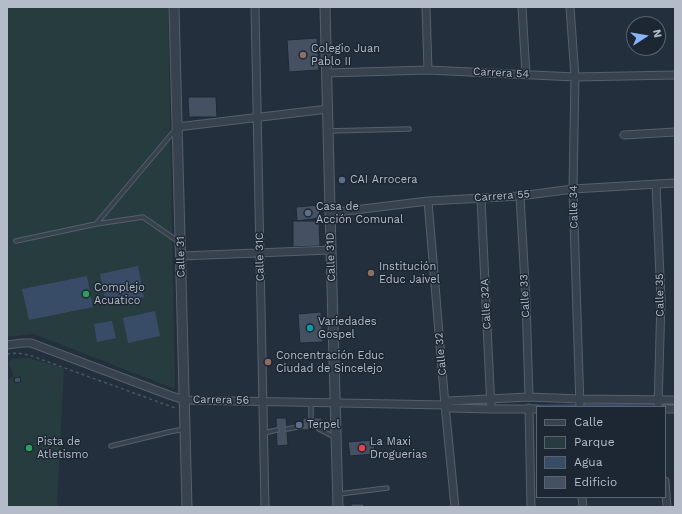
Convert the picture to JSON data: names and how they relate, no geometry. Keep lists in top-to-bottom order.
{
  "streets": {
    "street": [
      "Carrera 54",
      "Carrera 55",
      "Calle 34",
      "Calle 31",
      "Calle 31C",
      "Calle 31D",
      "Calle 35",
      "Calle 33",
      "Calle 32A",
      "Calle 32",
      "Carrera 56"
    ]
  },
  "crossings": [
    ["Carrera 54", "Calle 34"],
    ["Carrera 54", "Calle 31D"],
    ["Carrera 55", "Calle 34"],
    ["Carrera 55", "Calle 31D"],
    ["Carrera 55", "Calle 35"],
    ["Carrera 55", "Calle 33"],
    ["Carrera 55", "Calle 32A"],
    ["Carrera 55", "Calle 32"],
    ["Calle 34", "Carrera 56"],
    ["Calle 31", "Carrera 56"],
    ["Calle 31C", "Carrera 56"],
    ["Calle 31D", "Carrera 56"],
    ["Calle 35", "Carrera 56"],
    ["Calle 33", "Carrera 56"],
    ["Calle 32A", "Carrera 56"],
    ["Calle 32", "Carrera 56"]
  ],
  "places": [
    "Colegio Juan Pablo II",
    "CAI Arrocera",
    "Casa de Acción Comunal",
    "Institución Educ Jaivel",
    "Complejo Acuatico",
    "Variedades Gospel",
    "Concentración Educ Ciudad de Sincelejo",
    "Terpel",
    "Pista de Atletismo",
    "La Maxi Droguerias"
  ],
  "legend": [
    "Calle",
    "Parque",
    "Agua",
    "Edificio"
  ],
  "north": "right"
}
